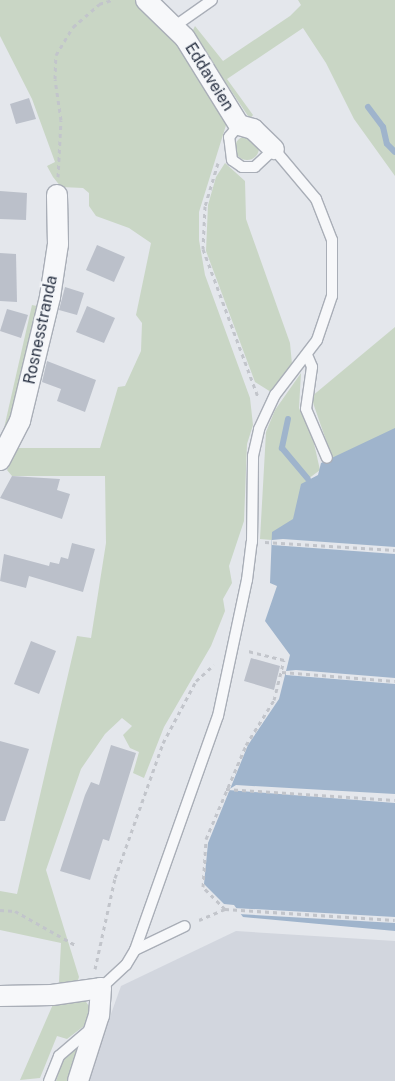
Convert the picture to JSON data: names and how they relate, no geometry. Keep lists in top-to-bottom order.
{
  "streets": {
    "street": ["Eddaveien", "Rosnesstranda"]
  }
}
